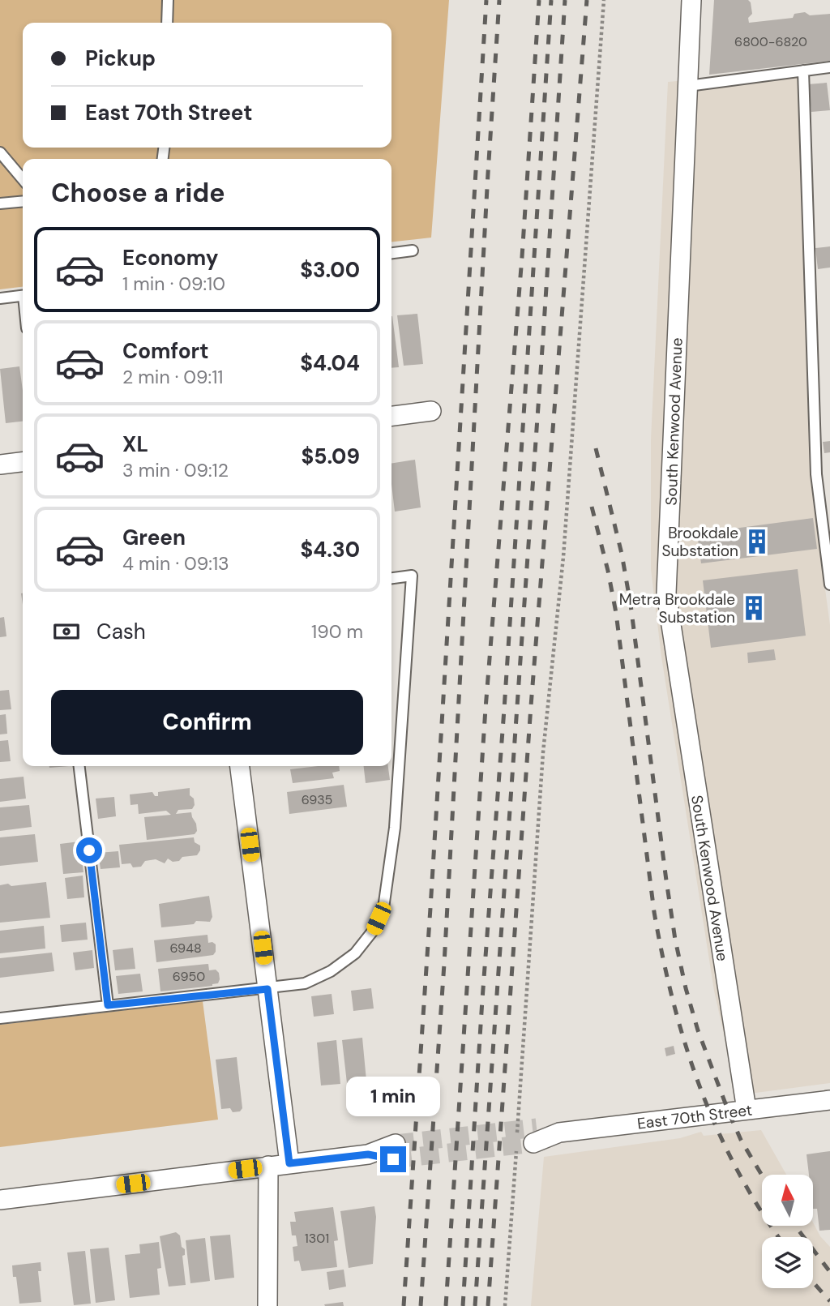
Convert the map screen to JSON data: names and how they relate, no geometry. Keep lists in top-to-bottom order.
{
  "streets": {
    "street": ["South Kenwood Avenue", "East 70th Street"]
  },
  "crossings": [
    ["South Kenwood Avenue", "East 70th Street"]
  ],
  "places": {
    "building": ["Brookdale Substation", "Metra Brookdale Substation"]
  },
  "house_numbers": [
    "6800-6820",
    "6935",
    "6948",
    "6950",
    "1301"
  ],
  "north": "top",
  "page": {
    "banner": ["Pickup", "East 70th Street"],
    "heading": "Choose a ride",
    "list": [
      {
        "name": "Economy",
        "note": "1 min · 09:10",
        "value": "$3.00"
      },
      {
        "name": "Comfort",
        "note": "2 min · 09:11",
        "value": "$4.04"
      },
      {
        "name": "XL",
        "note": "3 min · 09:12",
        "value": "$5.09"
      },
      {
        "name": "Green",
        "note": "4 min · 09:13",
        "value": "$4.30"
      }
    ],
    "pay": ["Cash", "190 m"],
    "buttons": "Confirm",
    "bubble": "1 min"
  }
}
